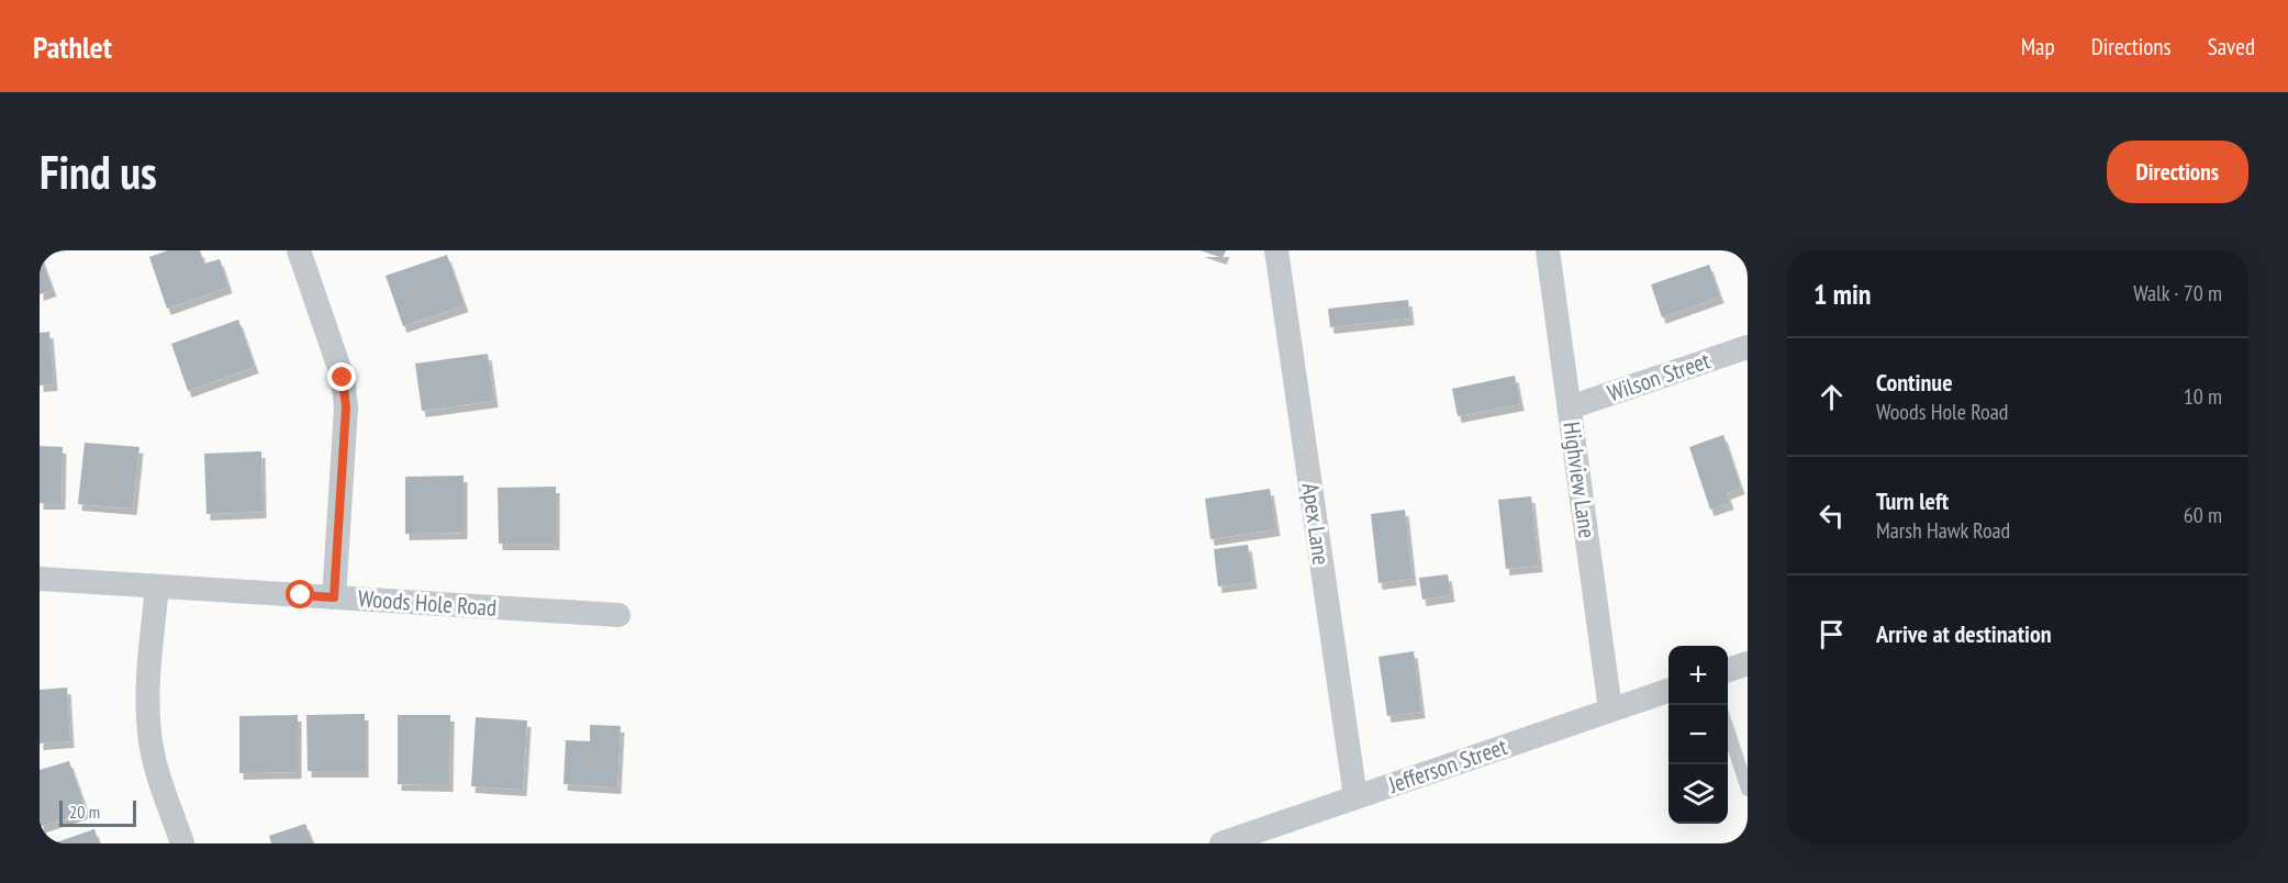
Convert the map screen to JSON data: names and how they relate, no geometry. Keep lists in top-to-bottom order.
{
  "streets": {
    "street": [
      "Wilson Street",
      "Highview Lane",
      "Apex Lane",
      "Woods Hole Road",
      "Jefferson Street"
    ]
  },
  "crossings": [
    ["Wilson Street", "Highview Lane"],
    ["Highview Lane", "Jefferson Street"],
    ["Apex Lane", "Jefferson Street"]
  ],
  "scale_bar": "20 m",
  "page": {
    "header": "Pathlet",
    "nav": ["Map", "Directions", "Saved"],
    "buttons": "Directions",
    "title": "Find us",
    "heading": ["1 min", "Walk · 70 m"],
    "list": [
      ["Continue", "Woods Hole Road", "10 m"],
      ["Turn left", "Marsh Hawk Road", "60 m"],
      "Arrive at destination"
    ],
    "map_buttons": ["+", "−"],
    "scale": "20 m"
  }
}
